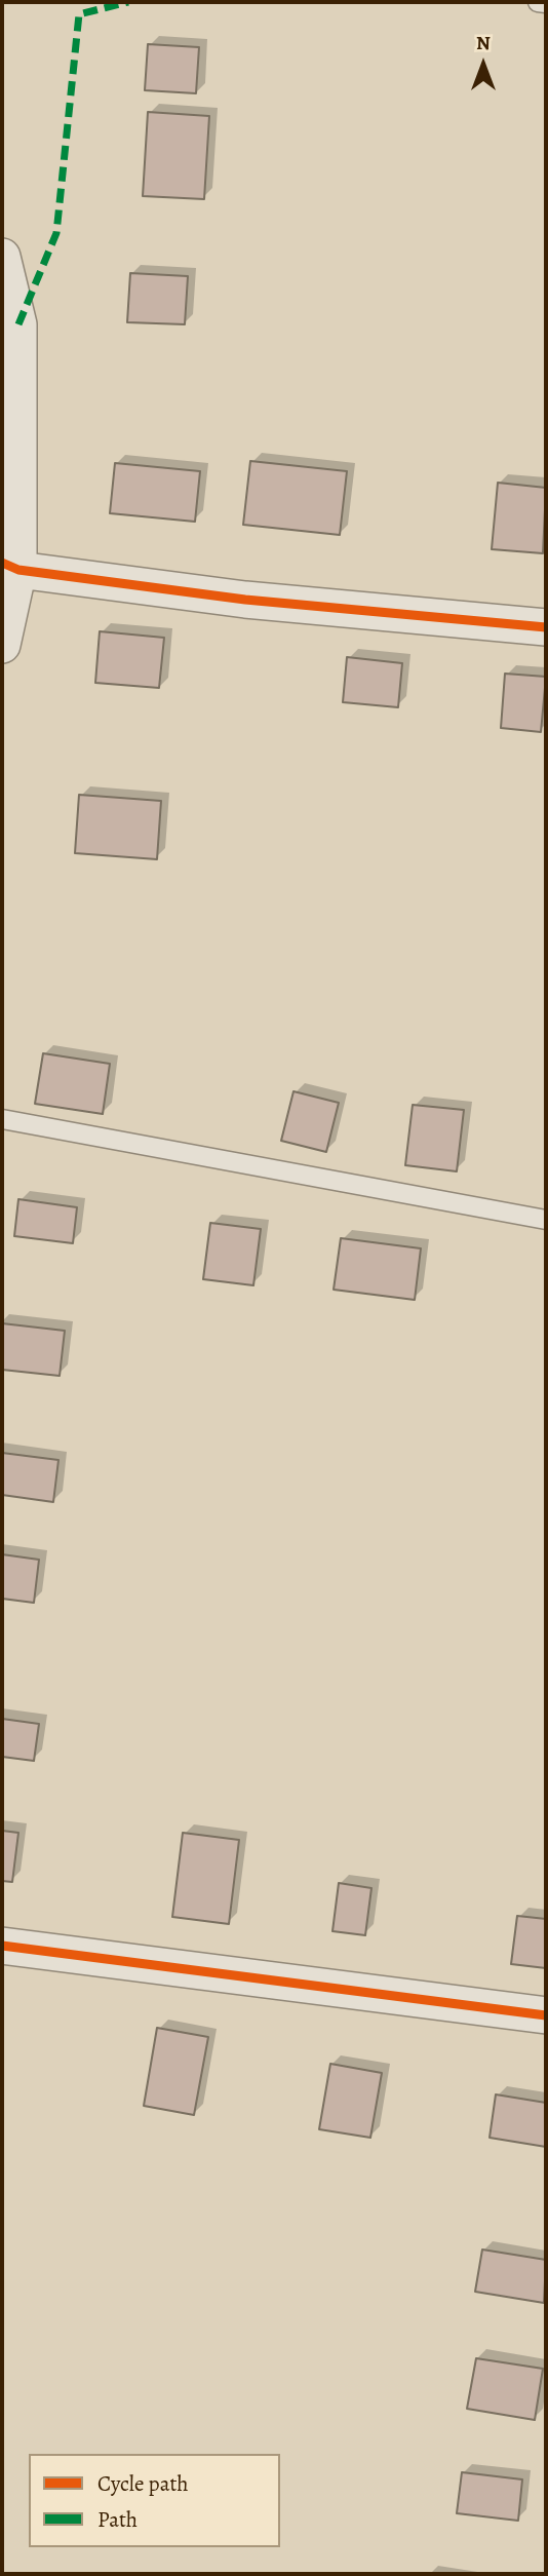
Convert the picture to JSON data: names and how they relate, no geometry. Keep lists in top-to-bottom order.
{
  "legend": ["Cycle path", "Path"],
  "north": "top"
}
